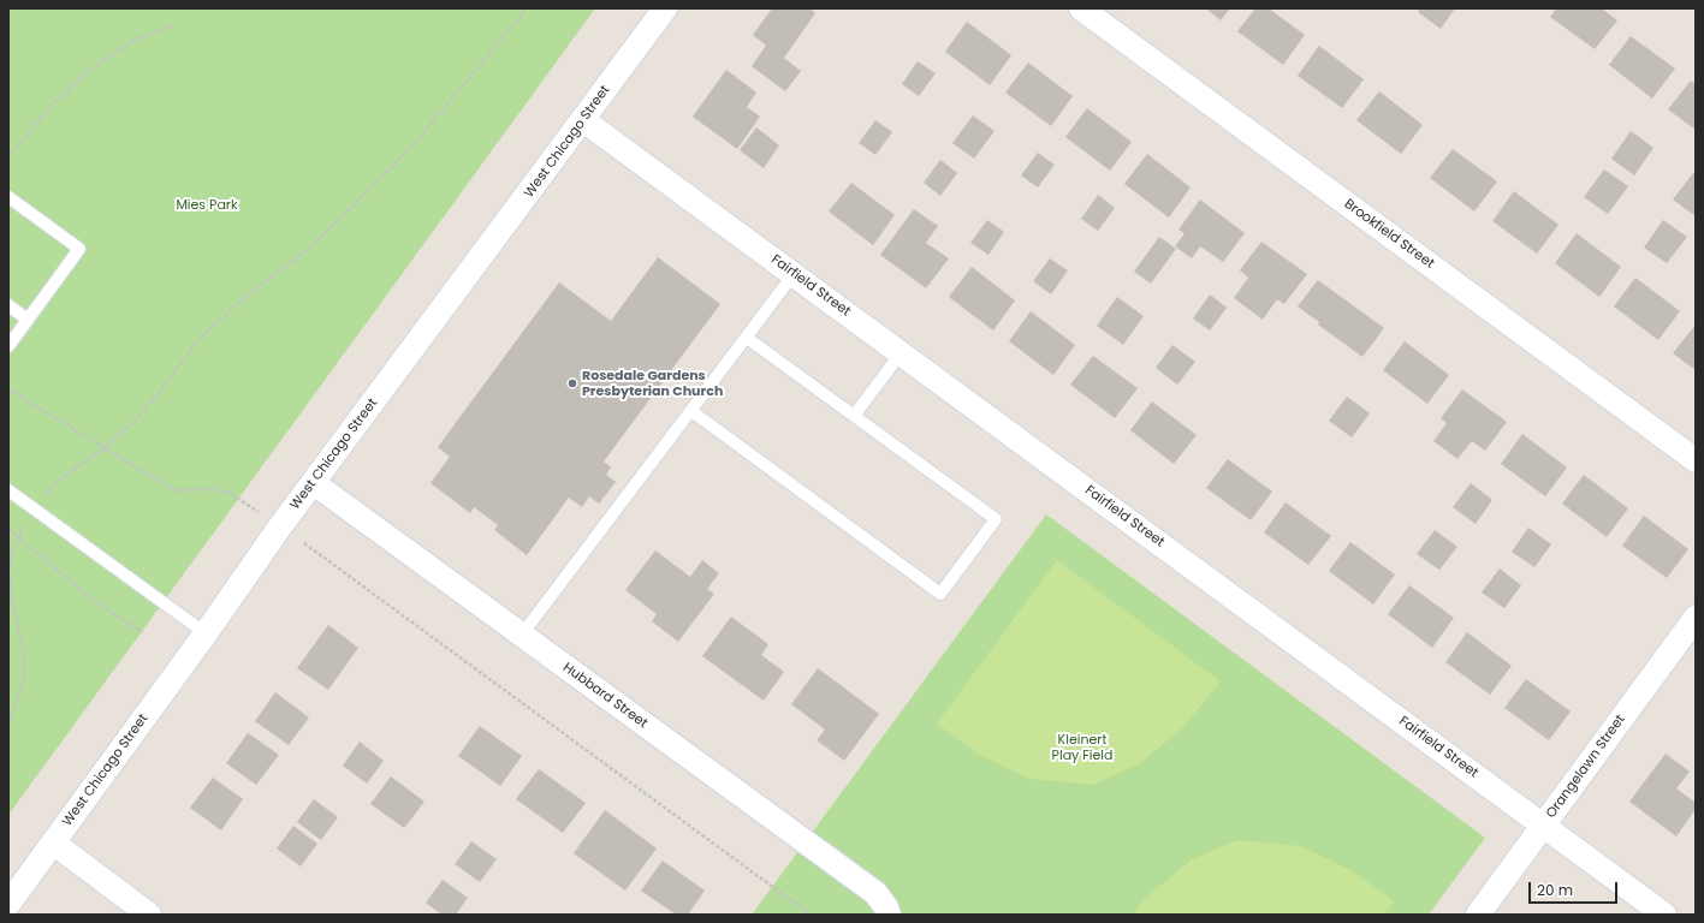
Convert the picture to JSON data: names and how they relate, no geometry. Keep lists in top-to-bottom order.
{
  "streets": {
    "street": [
      "West Chicago Street",
      "Brookfield Street",
      "Fairfield Street",
      "Hubbard Street",
      "Orangelawn Street"
    ]
  },
  "crossings": [
    ["West Chicago Street", "Fairfield Street"],
    ["West Chicago Street", "Hubbard Street"],
    ["Fairfield Street", "Orangelawn Street"]
  ],
  "parks": ["Mies Park", "Kleinert Play Field"],
  "places": ["Rosedale Gardens Presbyterian Church"],
  "scale_bar": "20 m"
}
